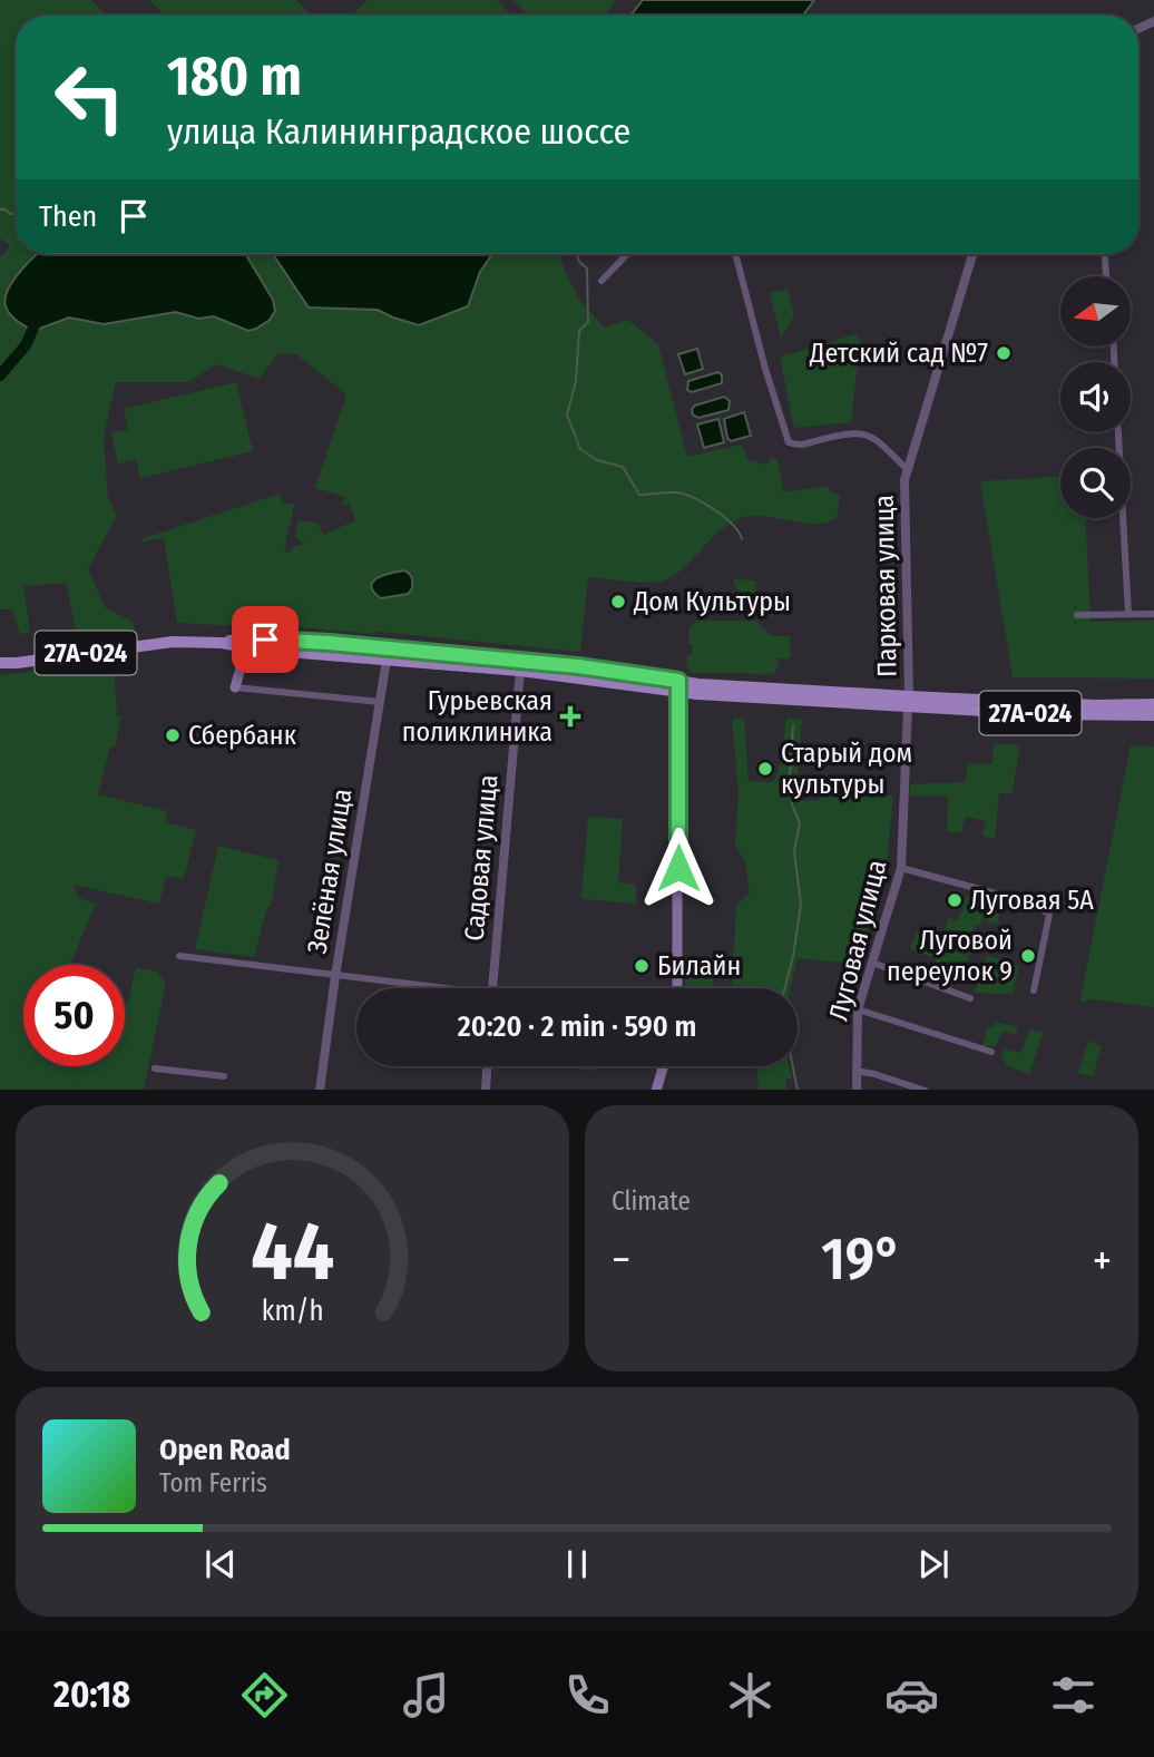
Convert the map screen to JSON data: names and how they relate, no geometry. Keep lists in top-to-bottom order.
{
  "streets": {
    "main road": ["27А-024"],
    "street": [
      "Парковая улица",
      "Садовая улица",
      "Зелёная улица",
      "Луговая улица"
    ]
  },
  "crossings": [
    ["Парковая улица", "27А-024"],
    ["Парковая улица", "Луговая улица"],
    ["27А-024", "Садовая улица"],
    ["27А-024", "Зелёная улица"],
    ["27А-024", "Луговая улица"]
  ],
  "places": {
    "other": [
      "Детский сад №7",
      "Дом Культуры",
      "Сбербанк",
      "Старый дом культуры",
      "Луговая 5А",
      "Луговой переулок 9",
      "Билайн"
    ],
    "health": ["Гурьевская поликлиника"]
  },
  "north": "left",
  "page": {
    "turn": ["180 m", "улица Калининградское шоссе"],
    "then": "Then",
    "limit": "50",
    "trip": "20:20 · 2 min · 590 m",
    "tile": "Climate",
    "heat": ["−", "19°", "+"],
    "song": ["Open Road", "Tom Ferris"],
    "tabs": "20:18",
    "gauge": ["44", "km/h"]
  }
}
